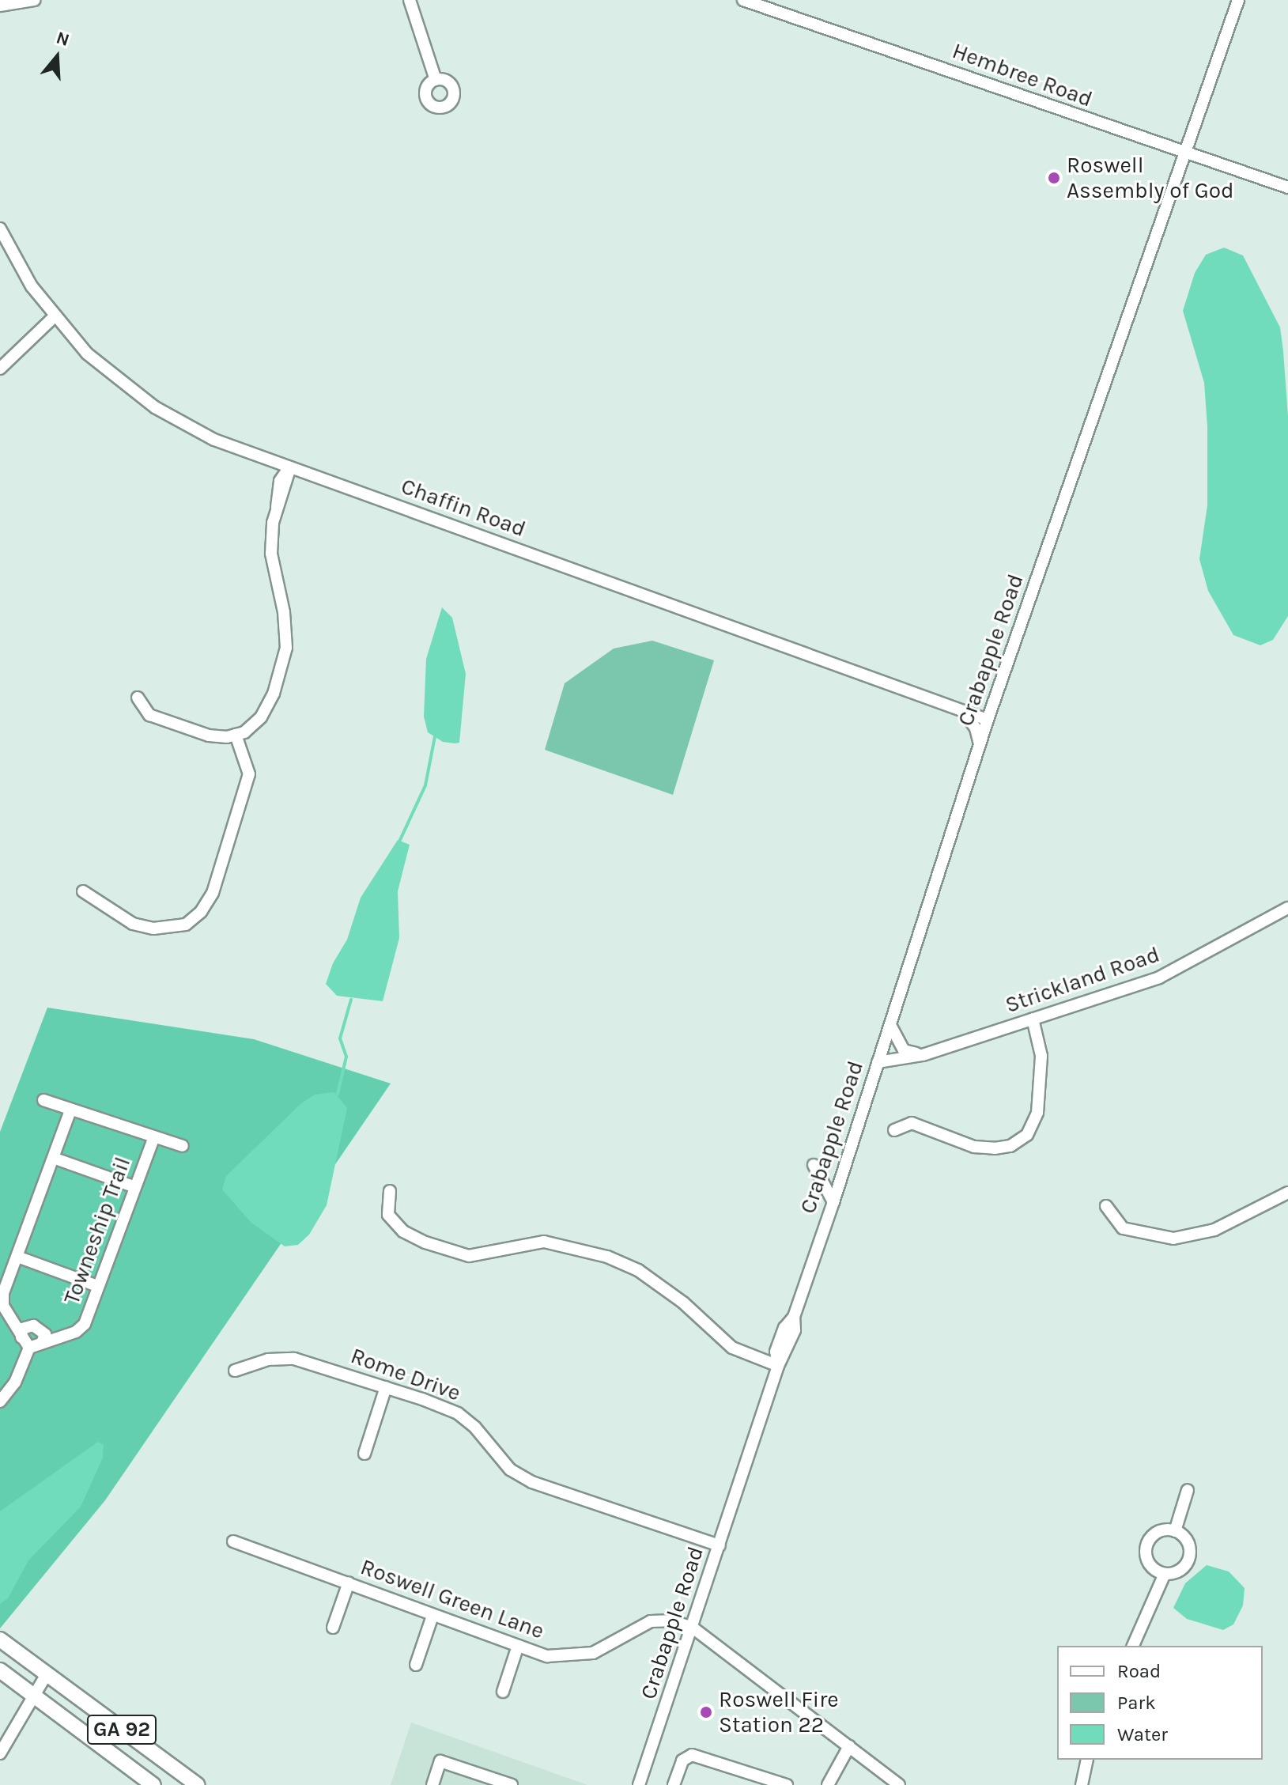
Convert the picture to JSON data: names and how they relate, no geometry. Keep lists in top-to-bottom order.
{
  "streets": {
    "main road": ["GA 92"],
    "street": [
      "Hembree Road",
      "Chaffin Road",
      "Crabapple Road",
      "Strickland Road",
      "Towneship Trail",
      "Rome Drive",
      "Roswell Green Lane"
    ]
  },
  "crossings": [
    ["Hembree Road", "Crabapple Road"],
    ["Chaffin Road", "Crabapple Road"],
    ["Crabapple Road", "Strickland Road"],
    ["Crabapple Road", "Rome Drive"],
    ["Crabapple Road", "Roswell Green Lane"]
  ],
  "places": ["Roswell Assembly of God", "Roswell Fire Station 22"],
  "legend": ["Road", "Park", "Water"],
  "north": "top"
}
